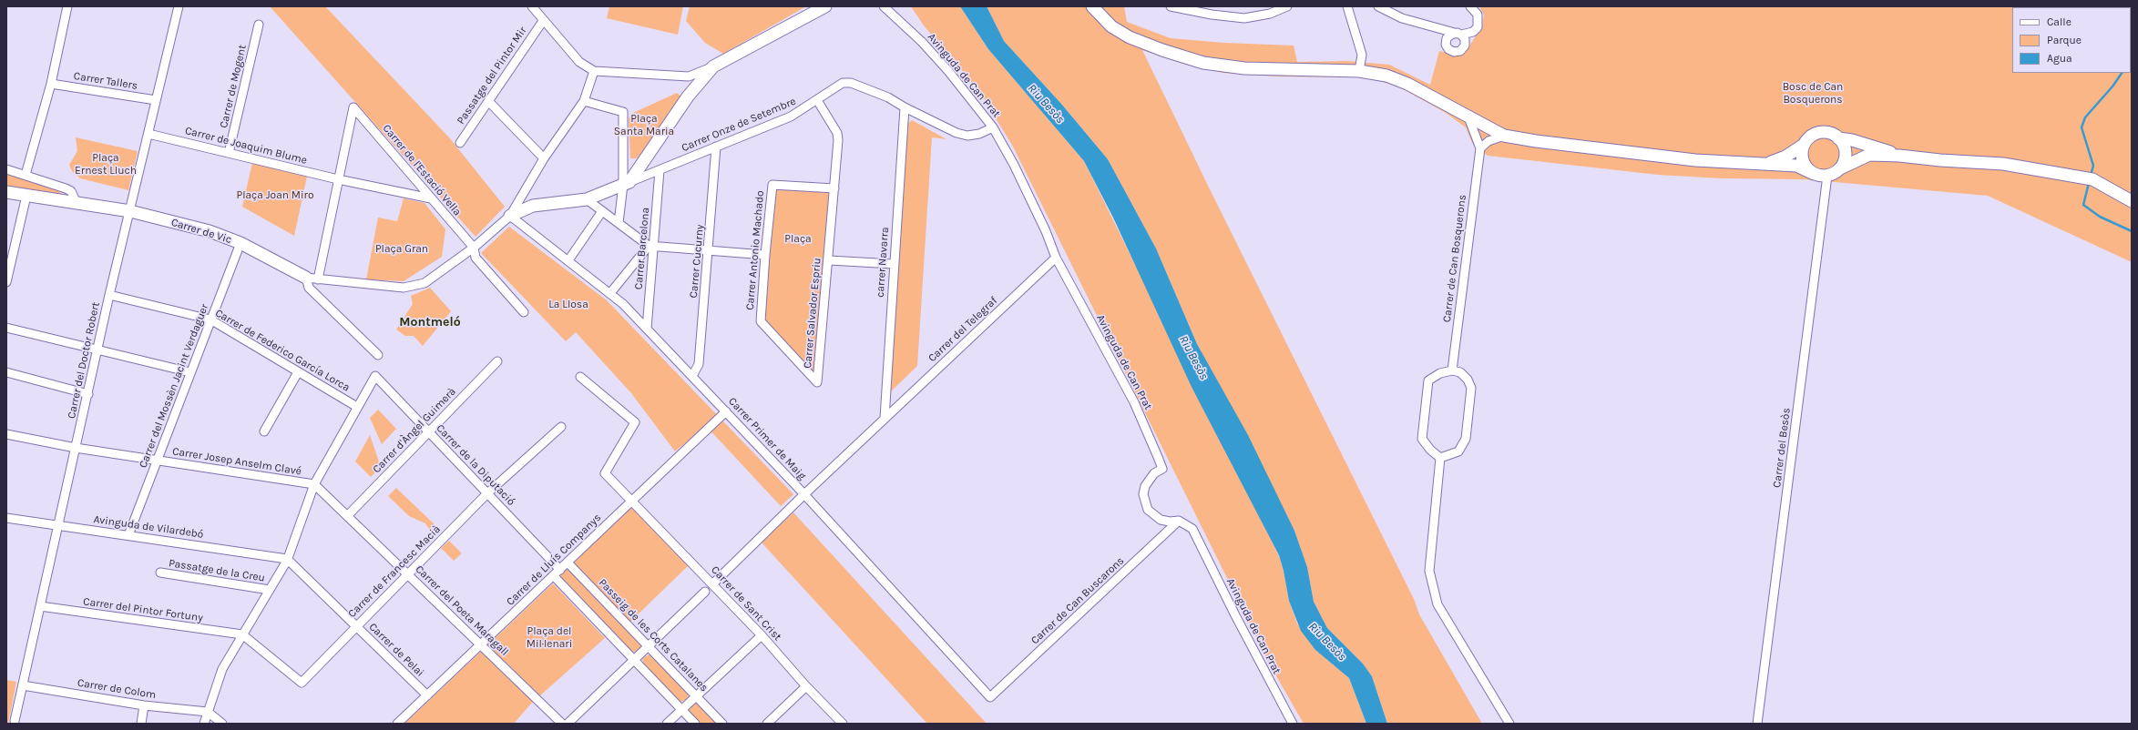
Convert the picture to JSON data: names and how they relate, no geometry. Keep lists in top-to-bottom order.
{
  "streets": {
    "street": [
      "Passatge del Pintor Mir",
      "Avinguda de Can Prat",
      "Carrer Tallers",
      "Carrer de Mogent",
      "Carrer Onze de Setembre",
      "Carrer de Joaquim Blume",
      "Carrer de l'Estació Vella",
      "Carrer de Vic",
      "Carrer Barcelona",
      "Carrer Antonio Machado",
      "Carrer de Can Bosquerons",
      "Carrer Cucurny",
      "carrer Navarra",
      "Carrer Salvador Espriu",
      "Carrer del Telegraf",
      "Carrer de Federico García Lorca",
      "Carrer del Doctor Robert",
      "Carrer del Mossèn Jacint Verdaguer",
      "Carrer d'Àngel Guimerà",
      "Carrer Primer de Maig",
      "Carrer del Besòs",
      "Carrer Josep Anselm Clavé",
      "Carrer de la Diputació",
      "Avinguda de Vilardebó",
      "Carrer de Lluís Companys",
      "Passatge de la Creu",
      "Carrer de Francesc Macià",
      "Carrer de Can Buscarons",
      "Carrer de Sant Crist",
      "Carrer del Pintor Fortuny",
      "Carrer del Poeta Maragall",
      "Passeig de les Corts Catalanes",
      "Carrer de Pelai",
      "Carrer de Colom"
    ]
  },
  "crossings": [
    ["Avinguda de Can Prat", "Carrer Onze de Setembre"],
    ["Avinguda de Can Prat", "Carrer del Telegraf"],
    ["Avinguda de Can Prat", "Carrer de Can Buscarons"],
    ["Carrer Tallers", "Carrer del Doctor Robert"],
    ["Carrer de Mogent", "Carrer de Joaquim Blume"],
    ["Carrer Onze de Setembre", "Carrer Barcelona"],
    ["Carrer Onze de Setembre", "Carrer Cucurny"],
    ["Carrer Onze de Setembre", "carrer Navarra"],
    ["Carrer Onze de Setembre", "Carrer Salvador Espriu"],
    ["Carrer de Joaquim Blume", "Carrer de l'Estació Vella"],
    ["Carrer de Joaquim Blume", "Carrer del Doctor Robert"],
    ["Carrer de Vic", "Carrer del Doctor Robert"],
    ["Carrer de Vic", "Carrer del Mossèn Jacint Verdaguer"],
    ["Carrer Barcelona", "Carrer Primer de Maig"],
    ["Carrer Antonio Machado", "Carrer Salvador Espriu"],
    ["Carrer Cucurny", "Carrer Primer de Maig"],
    ["carrer Navarra", "Carrer del Telegraf"],
    ["Carrer del Telegraf", "Carrer Primer de Maig"],
    ["Carrer del Telegraf", "Carrer de Sant Crist"],
    ["Carrer de Federico García Lorca", "Carrer del Doctor Robert"],
    ["Carrer de Federico García Lorca", "Carrer del Mossèn Jacint Verdaguer"],
    ["Carrer de Federico García Lorca", "Carrer de la Diputació"],
    ["Carrer del Doctor Robert", "Carrer Josep Anselm Clavé"],
    ["Carrer del Doctor Robert", "Avinguda de Vilardebó"],
    ["Carrer del Doctor Robert", "Carrer del Pintor Fortuny"],
    ["Carrer del Doctor Robert", "Carrer de Colom"],
    ["Carrer del Mossèn Jacint Verdaguer", "Carrer Josep Anselm Clavé"],
    ["Carrer del Mossèn Jacint Verdaguer", "Avinguda de Vilardebó"],
    ["Carrer d'Àngel Guimerà", "Carrer de la Diputació"],
    ["Carrer d'Àngel Guimerà", "Carrer del Poeta Maragall"],
    ["Carrer Primer de Maig", "Carrer de Lluís Companys"],
    ["Carrer Primer de Maig", "Carrer de Can Buscarons"],
    ["Carrer Josep Anselm Clavé", "Carrer del Poeta Maragall"],
    ["Carrer de la Diputació", "Carrer de Lluís Companys"],
    ["Carrer de la Diputació", "Carrer de Francesc Macià"],
    ["Avinguda de Vilardebó", "Carrer de Pelai"],
    ["Carrer de Lluís Companys", "Carrer de Sant Crist"],
    ["Carrer de Lluís Companys", "Carrer del Poeta Maragall"],
    ["Carrer de Lluís Companys", "Passeig de les Corts Catalanes"],
    ["Carrer de Lluís Companys", "Carrer de Pelai"],
    ["Carrer de Francesc Macià", "Carrer del Pintor Fortuny"],
    ["Carrer de Francesc Macià", "Carrer del Poeta Maragall"],
    ["Carrer de Francesc Macià", "Carrer de Pelai"]
  ],
  "districts": ["Montmeló"],
  "water": ["Riu Besòs"],
  "parks": [
    "Bosc de Can Bosquerons",
    "Plaça Santa Maria",
    "Plaça Ernest Lluch",
    "Plaça Joan Miro",
    "Plaça",
    "Plaça Gran",
    "La Llosa",
    "Plaça del Mil·lenari"
  ],
  "legend": ["Calle", "Parque", "Agua"]
}
